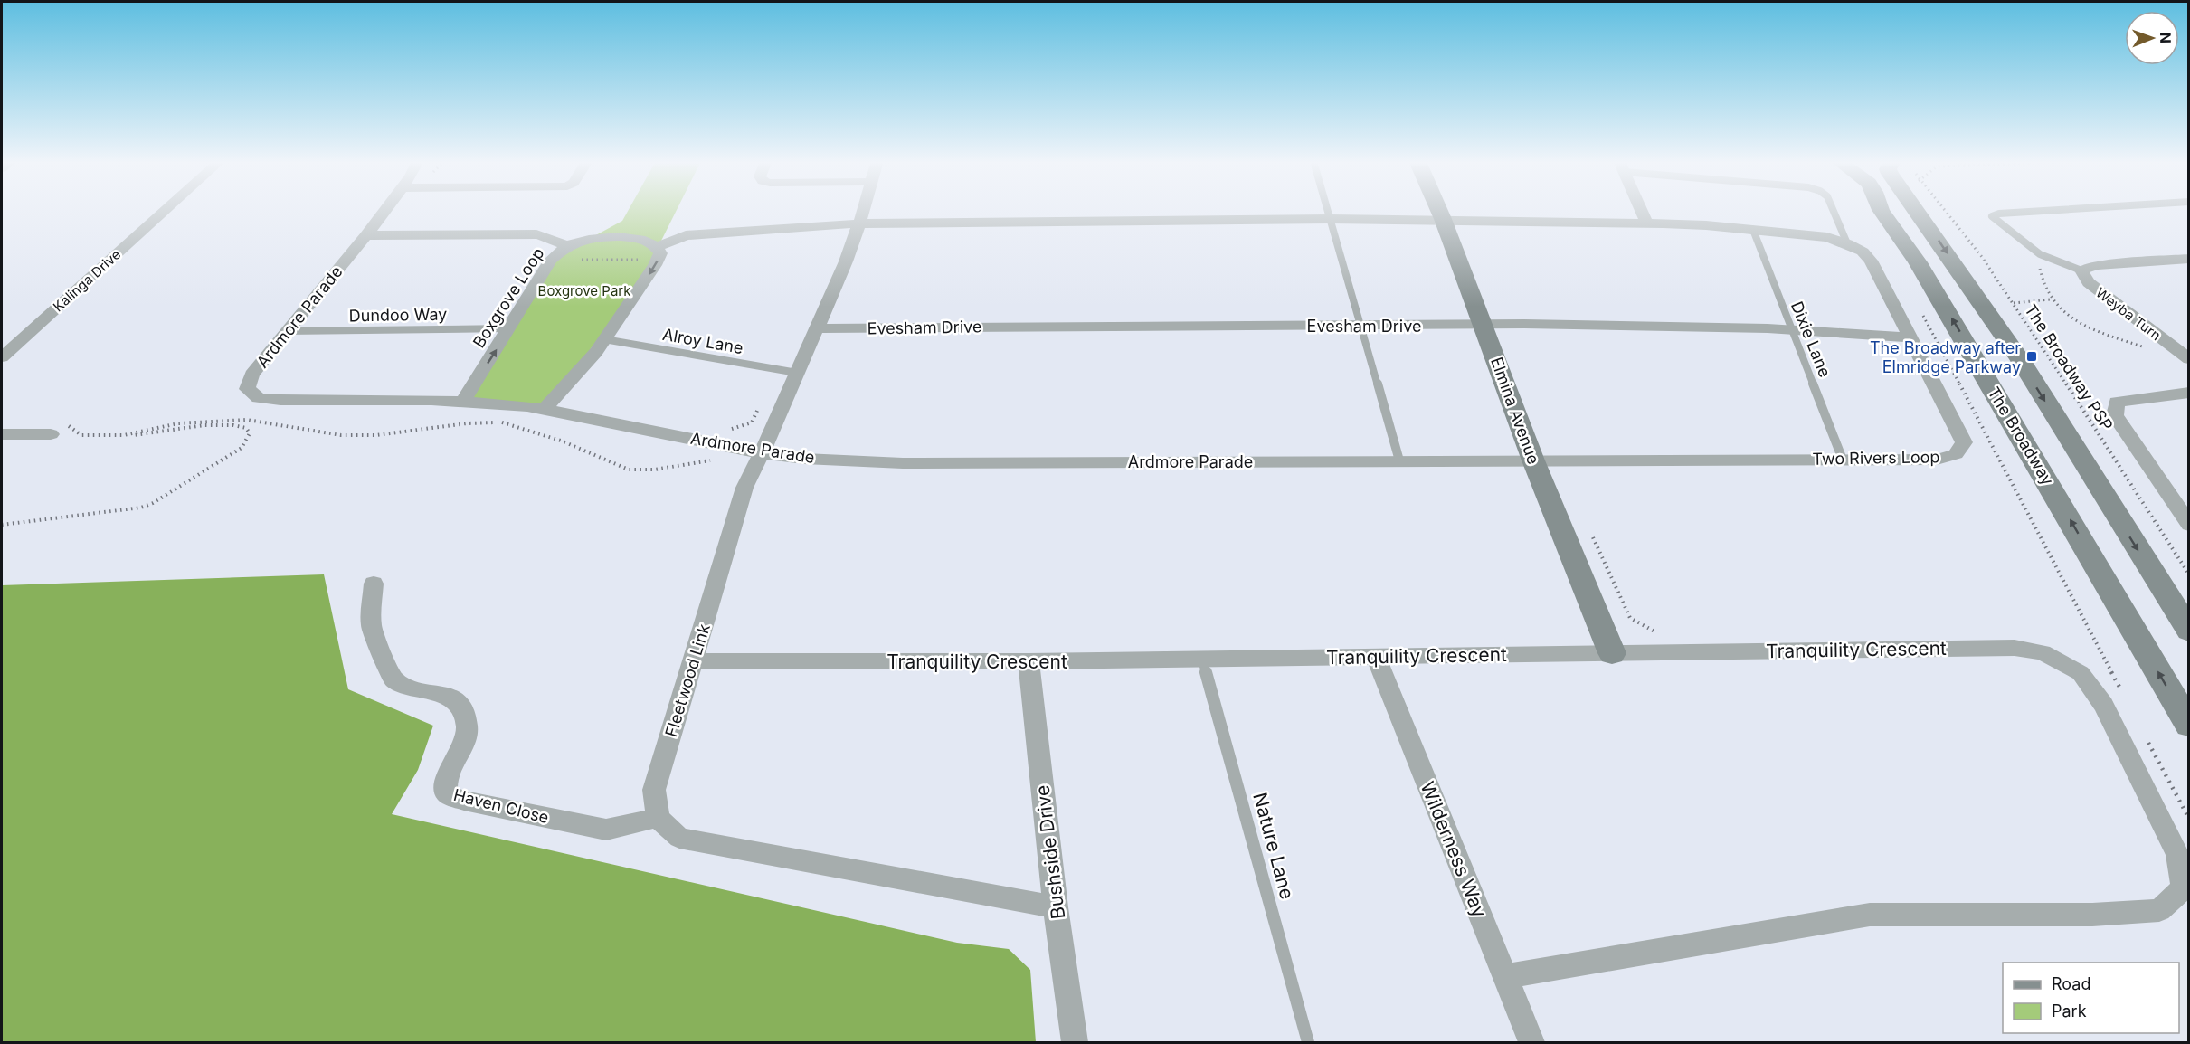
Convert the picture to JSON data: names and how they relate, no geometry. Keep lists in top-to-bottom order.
{
  "streets": {
    "main road": ["Elmina Avenue", "The Broadway"],
    "street": [
      "Kalinga Drive",
      "Boxgrove Loop",
      "Weyba Turn",
      "Ardmore Parade",
      "Evesham Drive",
      "Two Rivers Loop",
      "Tranquility Crescent",
      "Fleetwood Link",
      "Haven Close",
      "Wilderness Way",
      "Bushside Drive"
    ],
    "lane": [
      "Dundoo Way",
      "Dixie Lane",
      "Alroy Lane",
      "Nature Lane"
    ],
    "path": ["The Broadway PSP"]
  },
  "crossings": [
    ["Boxgrove Loop", "Dundoo Way"],
    ["Boxgrove Loop", "Ardmore Parade"],
    ["Boxgrove Loop", "Two Rivers Loop"],
    ["Dundoo Way", "Ardmore Parade"],
    ["Ardmore Parade", "Elmina Avenue"],
    ["Ardmore Parade", "Two Rivers Loop"],
    ["Ardmore Parade", "Fleetwood Link"],
    ["Evesham Drive", "Dixie Lane"],
    ["Evesham Drive", "Elmina Avenue"],
    ["Evesham Drive", "Two Rivers Loop"],
    ["Evesham Drive", "Fleetwood Link"],
    ["Dixie Lane", "Two Rivers Loop"],
    ["Alroy Lane", "Fleetwood Link"],
    ["Elmina Avenue", "Two Rivers Loop"],
    ["Elmina Avenue", "Tranquility Crescent"],
    ["Two Rivers Loop", "Fleetwood Link"],
    ["Tranquility Crescent", "Fleetwood Link"],
    ["Tranquility Crescent", "Nature Lane"],
    ["Tranquility Crescent", "Wilderness Way"],
    ["Tranquility Crescent", "Bushside Drive"],
    ["Fleetwood Link", "Haven Close"]
  ],
  "parks": ["Boxgrove Park"],
  "places": {
    "transit": ["The Broadway after Elmridge Parkway"]
  },
  "legend": ["Road", "Park"],
  "north": "right"
}
